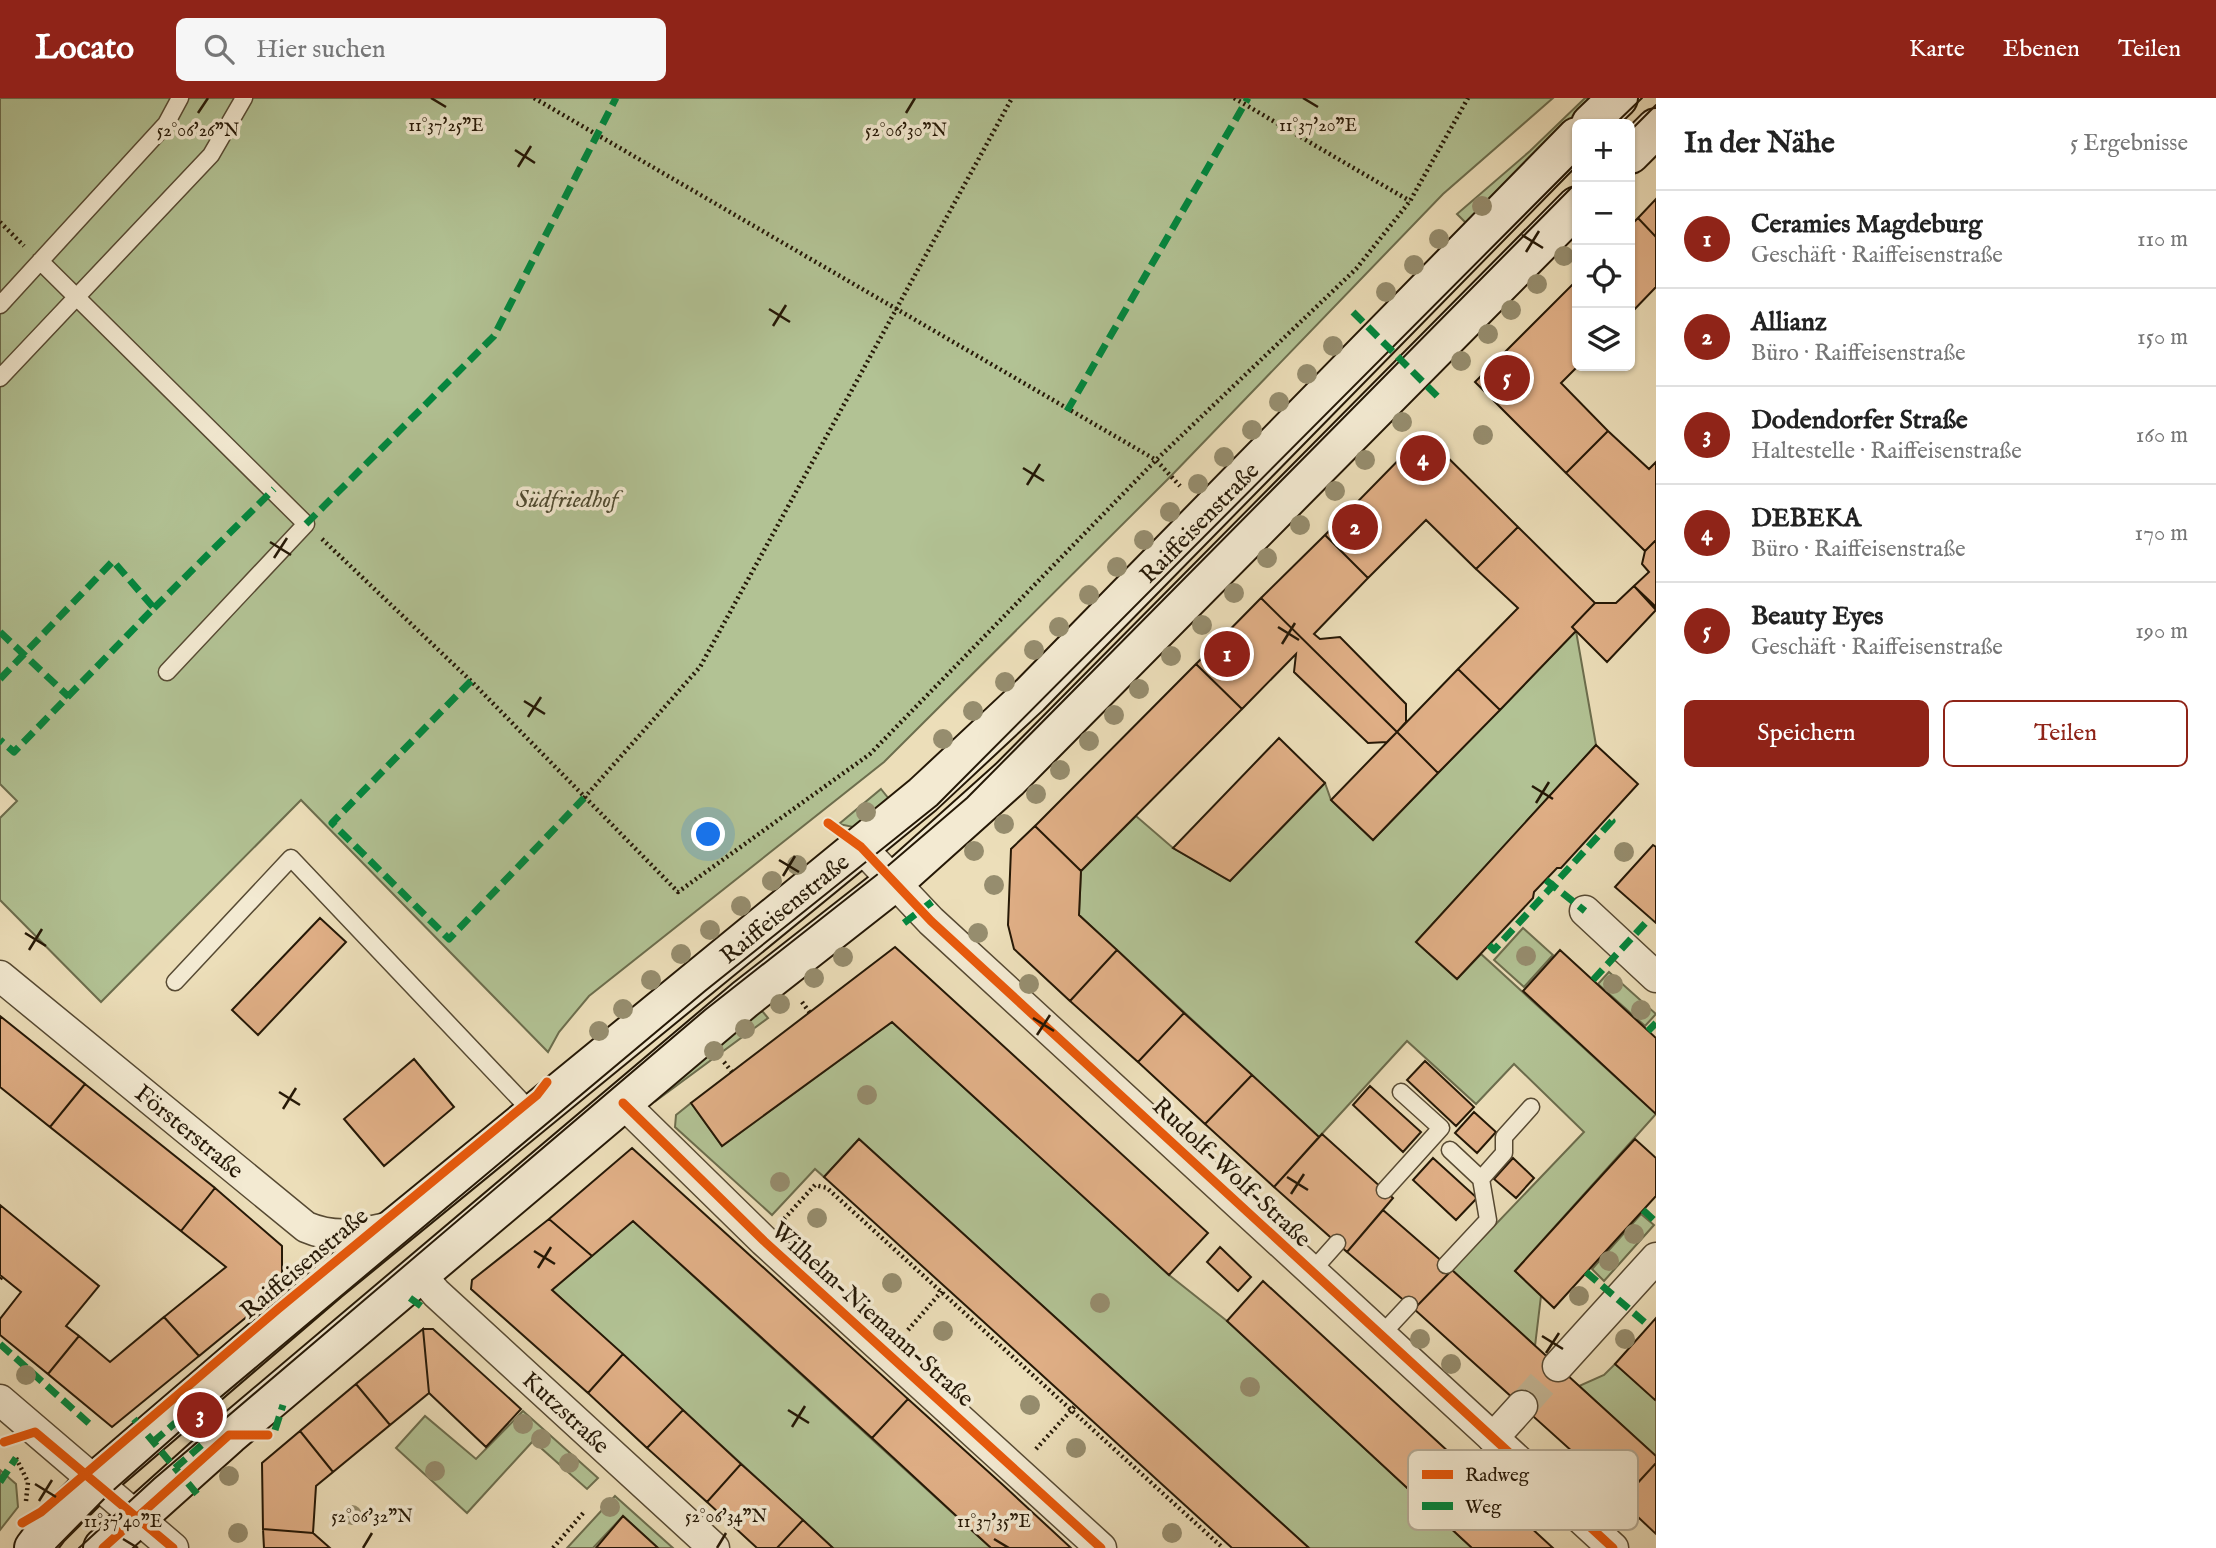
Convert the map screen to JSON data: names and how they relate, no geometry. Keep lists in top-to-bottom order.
{
  "streets": {
    "main road": ["Raiffeisenstraße"],
    "street": [
      "Försterstraße",
      "Rudolf-Wolf-Straße",
      "Wilhelm-Niemann-Straße",
      "Kutzstraße"
    ]
  },
  "crossings": [
    ["Raiffeisenstraße", "Försterstraße"],
    ["Raiffeisenstraße", "Rudolf-Wolf-Straße"],
    ["Raiffeisenstraße", "Wilhelm-Niemann-Straße"],
    ["Raiffeisenstraße", "Kutzstraße"]
  ],
  "parks": ["Südfriedhof"],
  "legend": ["Radweg", "Weg"],
  "page": {
    "header": "Locato",
    "search": "Hier suchen",
    "nav": ["Karte", "Ebenen", "Teilen"],
    "heading": ["In der Nähe", "5 Ergebnisse"],
    "map_buttons": ["+", "−"],
    "list": [
      {
        "mark": "1",
        "name": "Ceramies Magdeburg",
        "note": "Geschäft · Raiffeisenstraße",
        "value": "110 m"
      },
      {
        "mark": "2",
        "name": "Allianz",
        "note": "Büro · Raiffeisenstraße",
        "value": "150 m"
      },
      {
        "mark": "3",
        "name": "Dodendorfer Straße",
        "note": "Haltestelle · Raiffeisenstraße",
        "value": "160 m"
      },
      {
        "mark": "4",
        "name": "DEBEKA",
        "note": "Büro · Raiffeisenstraße",
        "value": "170 m"
      },
      {
        "mark": "5",
        "name": "Beauty Eyes",
        "note": "Geschäft · Raiffeisenstraße",
        "value": "190 m"
      }
    ],
    "pins": [
      "5",
      "4",
      "2",
      "1",
      "3"
    ],
    "buttons": ["Speichern", "Teilen"]
  },
  "coordinates": [
    "11°37'25\"E",
    "11°37'20\"E",
    "52°06'26\"N",
    "52°06'30\"N",
    "52°06'32\"N",
    "52°06'34\"N",
    "11°37'40\"E",
    "11°37'35\"E"
  ]
}
